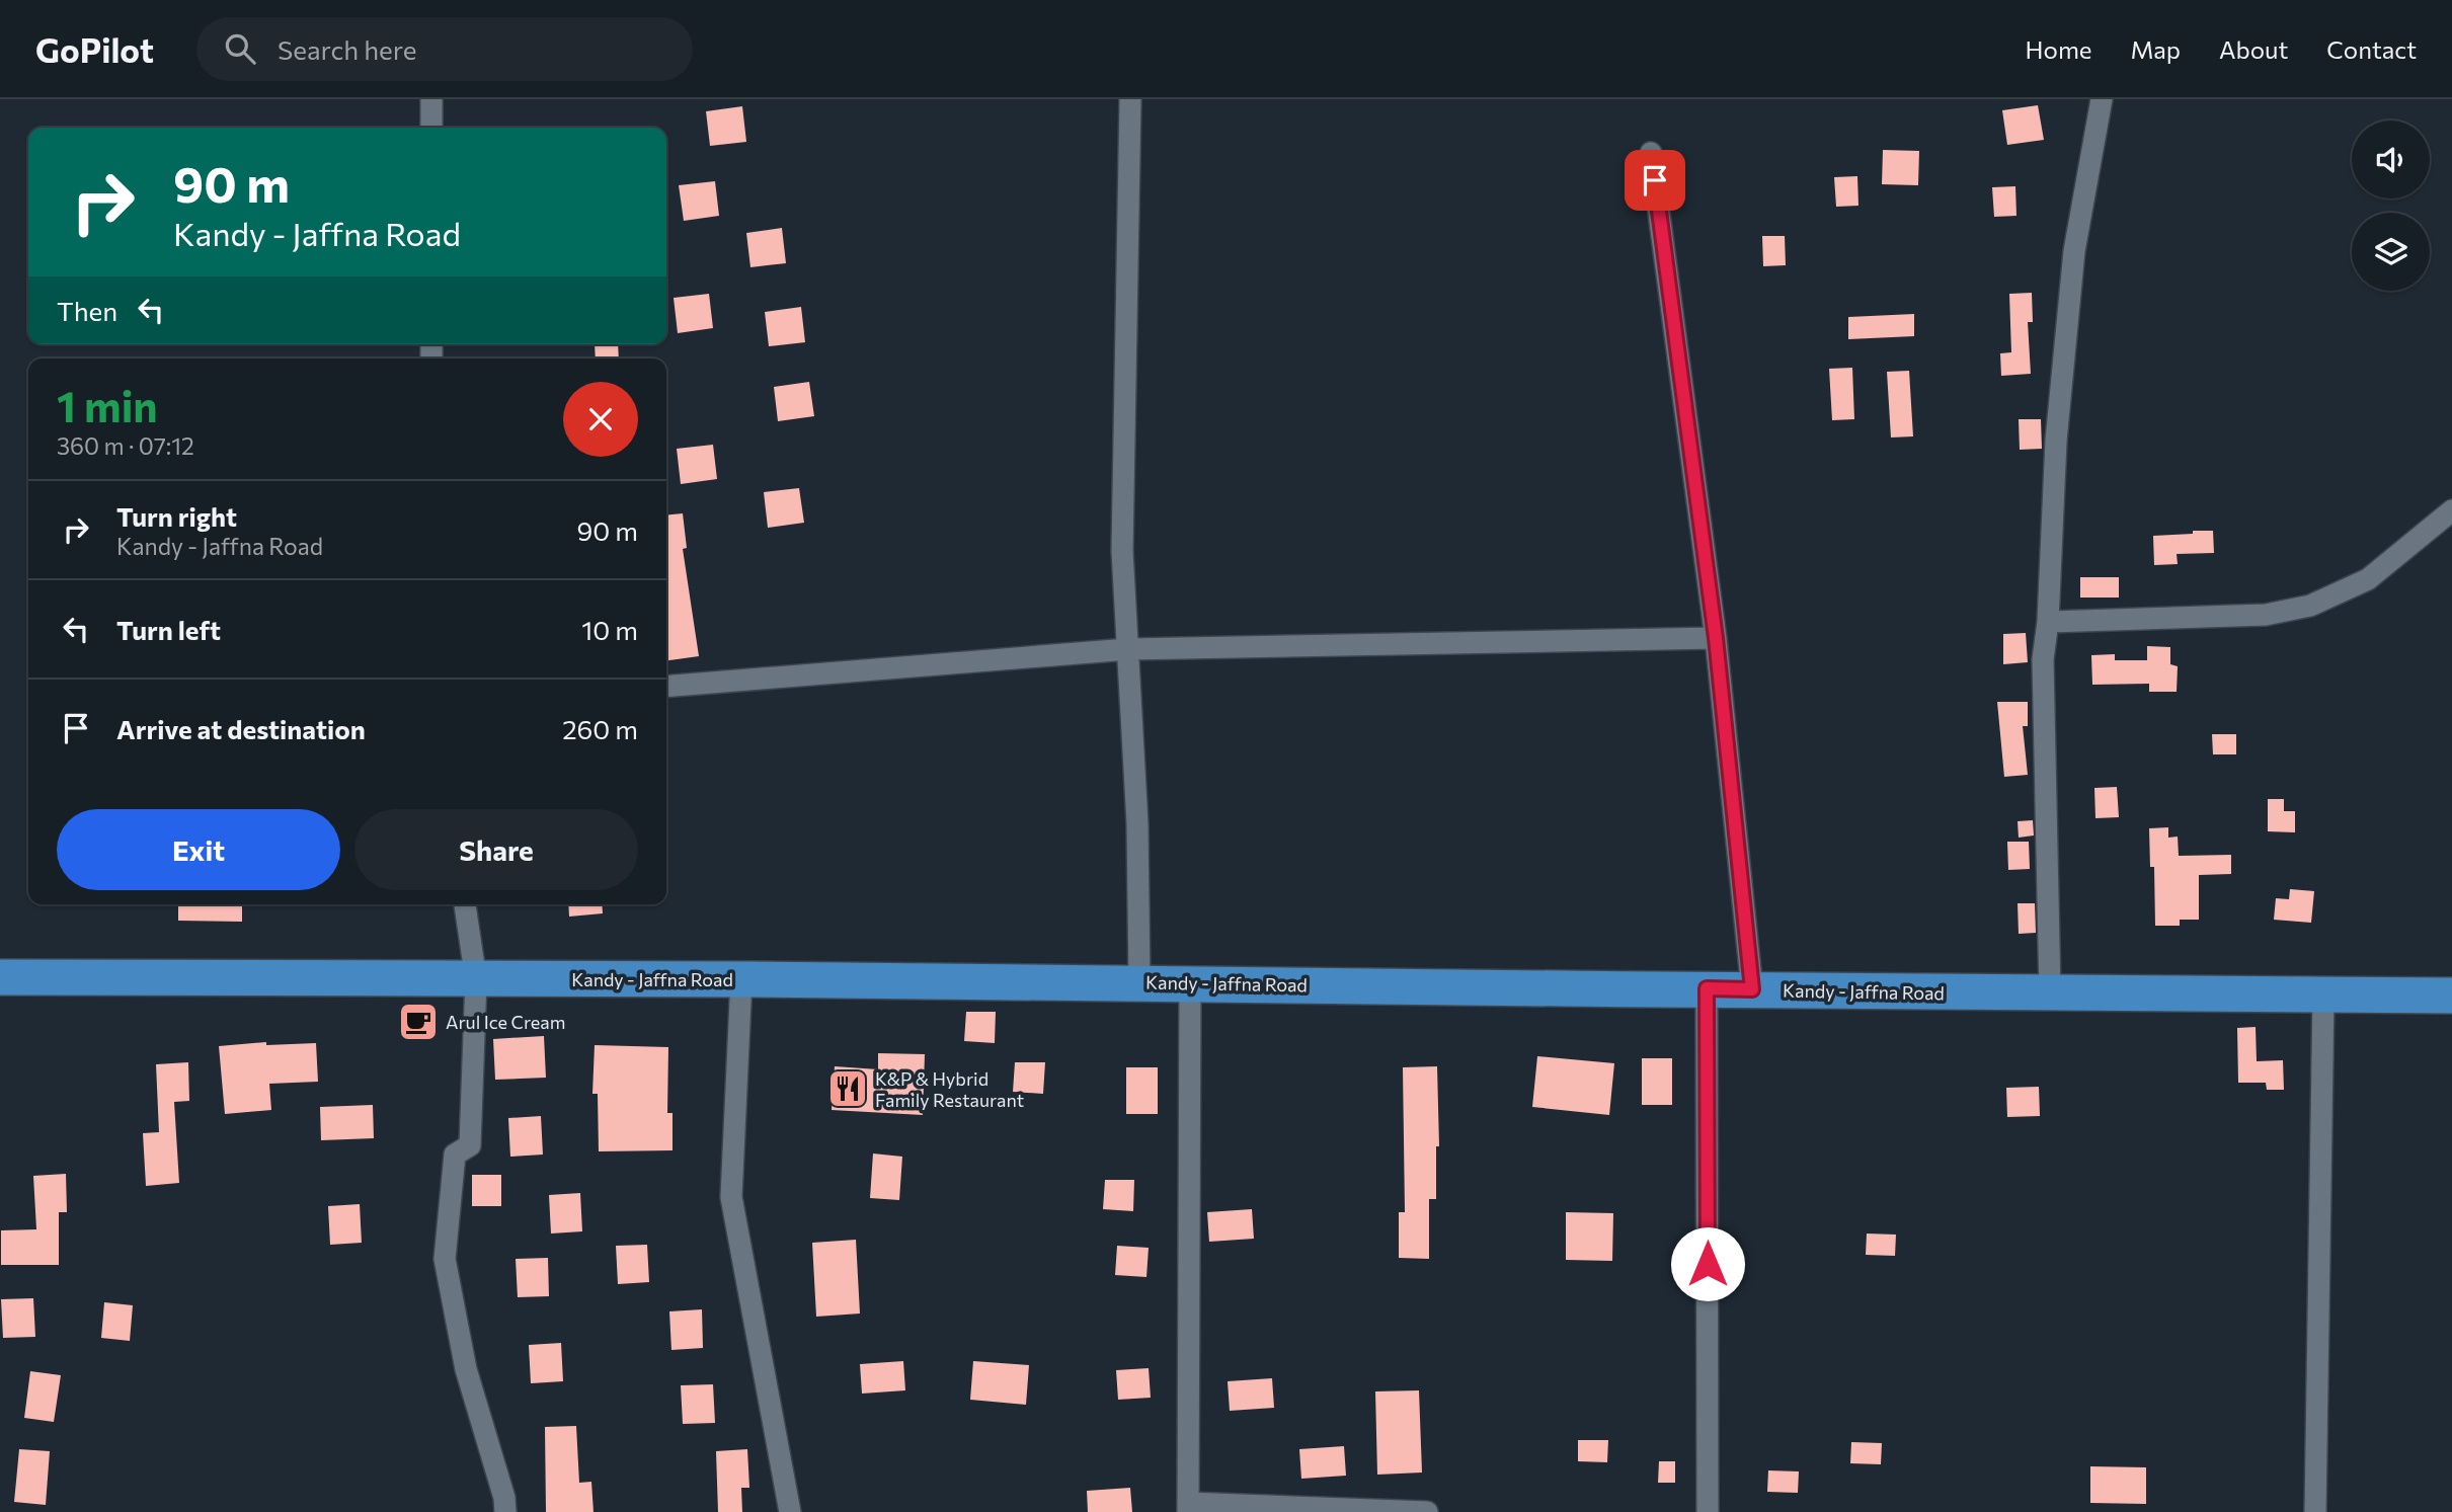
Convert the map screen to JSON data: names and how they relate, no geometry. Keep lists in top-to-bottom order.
{
  "streets": {
    "highway": ["Kandy - Jaffna Road"]
  },
  "places": {
    "cafe": ["Arul Ice Cream"],
    "restaurant": ["K&P & Hybrid Family Restaurant"]
  },
  "page": {
    "header": "GoPilot",
    "search": "Search here",
    "nav": [
      "Home",
      "Map",
      "About",
      "Contact"
    ],
    "turn": ["90 m", "Kandy - Jaffna Road"],
    "then": "Then",
    "heading": ["1 min", "360 m · 07:12"],
    "list": [
      {
        "name": "Turn right",
        "note": "Kandy - Jaffna Road",
        "value": "90 m"
      },
      {
        "name": "Turn left",
        "value": "10 m"
      },
      {
        "name": "Arrive at destination",
        "value": "260 m"
      }
    ],
    "buttons": ["Exit", "Share"]
  }
}
